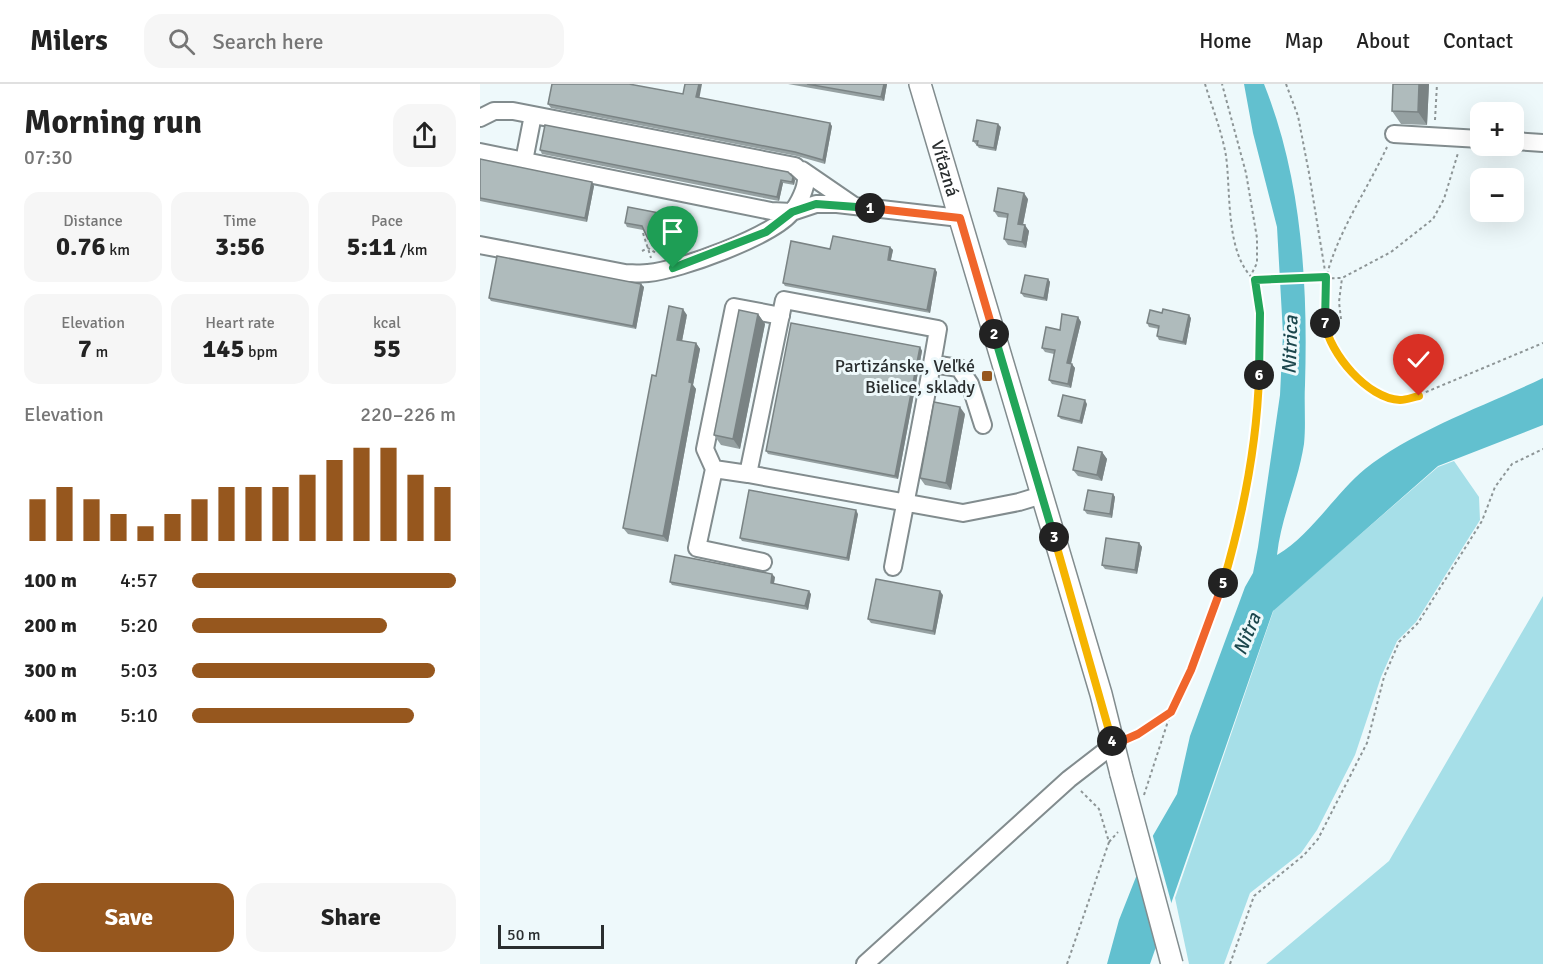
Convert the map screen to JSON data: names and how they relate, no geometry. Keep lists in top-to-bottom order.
{
  "streets": {
    "main road": ["Víťazná"]
  },
  "water": ["Nitrica", "Nitra"],
  "places": {
    "transit": ["Partizánske, Veľké Bielice, sklady"]
  },
  "scale_bar": "50 m",
  "page": {
    "header": "Milers",
    "search": "Search here",
    "nav": [
      "Home",
      "Map",
      "About",
      "Contact"
    ],
    "heading": ["Morning run", "07:30"],
    "map_buttons": ["+", "−"],
    "stats": [
      ["Distance", "0.76 km"],
      ["Time", "3:56"],
      ["Pace", "5:11 /km"],
      ["Elevation", "7 m"],
      ["Heart rate", "145 bpm"],
      ["kcal", "55"]
    ],
    "pins": [
      "1",
      "7",
      "2",
      "6",
      "3",
      "5",
      "4"
    ],
    "chart": ["Elevation", "220–226 m"],
    "list": [
      {
        "name": "100 m",
        "note": "4:57"
      },
      {
        "name": "200 m",
        "note": "5:20"
      },
      {
        "name": "300 m",
        "note": "5:03"
      },
      {
        "name": "400 m",
        "note": "5:10"
      }
    ],
    "buttons": ["Save", "Share"],
    "scale": "50 m"
  }
}
